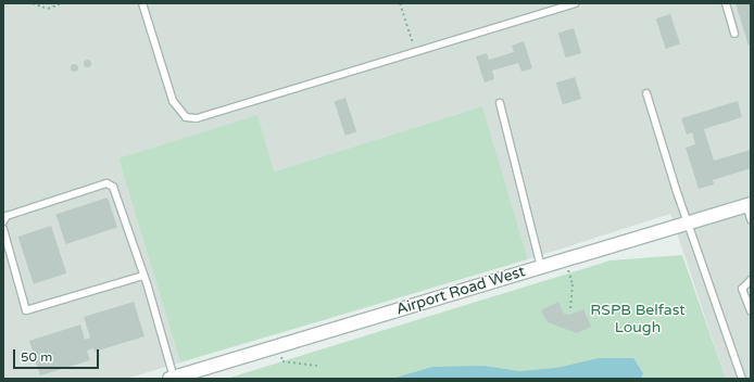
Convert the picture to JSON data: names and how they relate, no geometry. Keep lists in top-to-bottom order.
{
  "streets": {
    "street": ["Airport Road West"]
  },
  "parks": ["RSPB Belfast Lough"],
  "scale_bar": "50 m"
}
